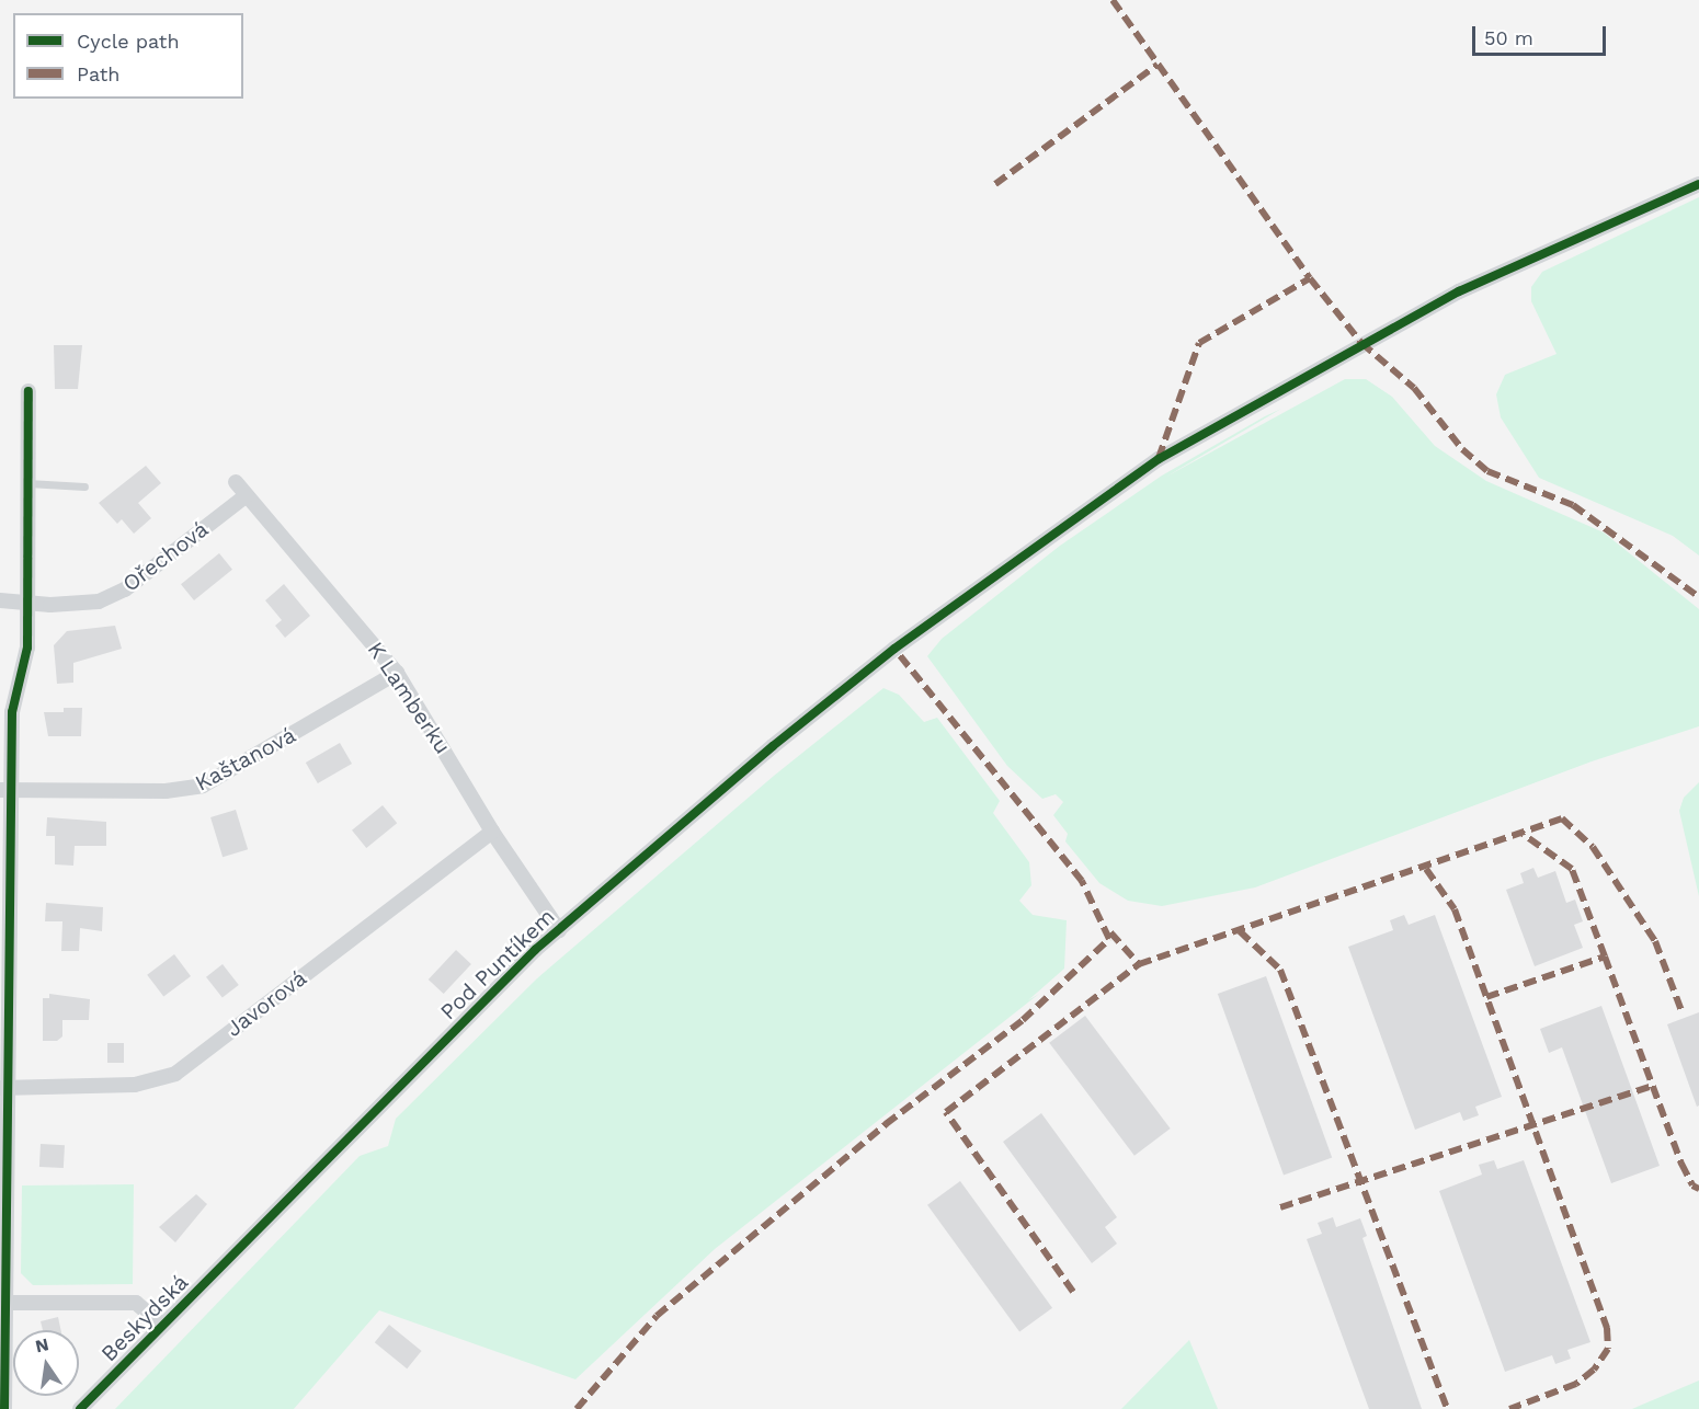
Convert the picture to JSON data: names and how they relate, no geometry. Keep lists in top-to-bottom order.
{
  "streets": {
    "street": [
      "Ořechová",
      "K Lamberku",
      "Kaštanová",
      "Pod Puntíkem",
      "Javorová",
      "Beskydská"
    ]
  },
  "crossings": [
    ["Ořechová", "K Lamberku"],
    ["K Lamberku", "Kaštanová"],
    ["K Lamberku", "Pod Puntíkem"],
    ["K Lamberku", "Javorová"],
    ["Pod Puntíkem", "Beskydská"]
  ],
  "legend": ["Cycle path", "Path"],
  "scale_bar": "50 m",
  "north": "top"
}
